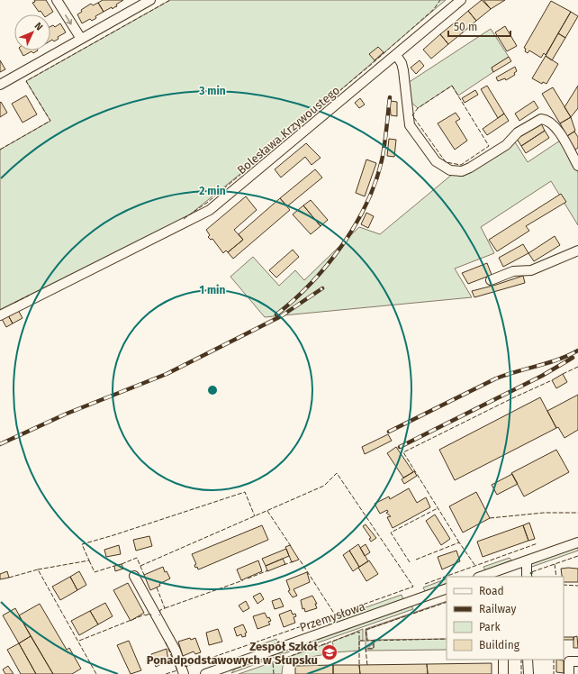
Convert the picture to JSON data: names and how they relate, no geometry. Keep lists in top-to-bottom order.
{
  "streets": {
    "street": ["Bolesława Krzywoustego", "Przemysłowa"]
  },
  "places": {
    "school or university": ["Zespół Szkół Ponadpodstawowych w Słupsku"]
  },
  "legend": [
    "Road",
    "Railway",
    "Park",
    "Building"
  ],
  "scale_bar": "50 m",
  "north": "top right",
  "rings": ["3 min", "2 min", "1 min"]
}
